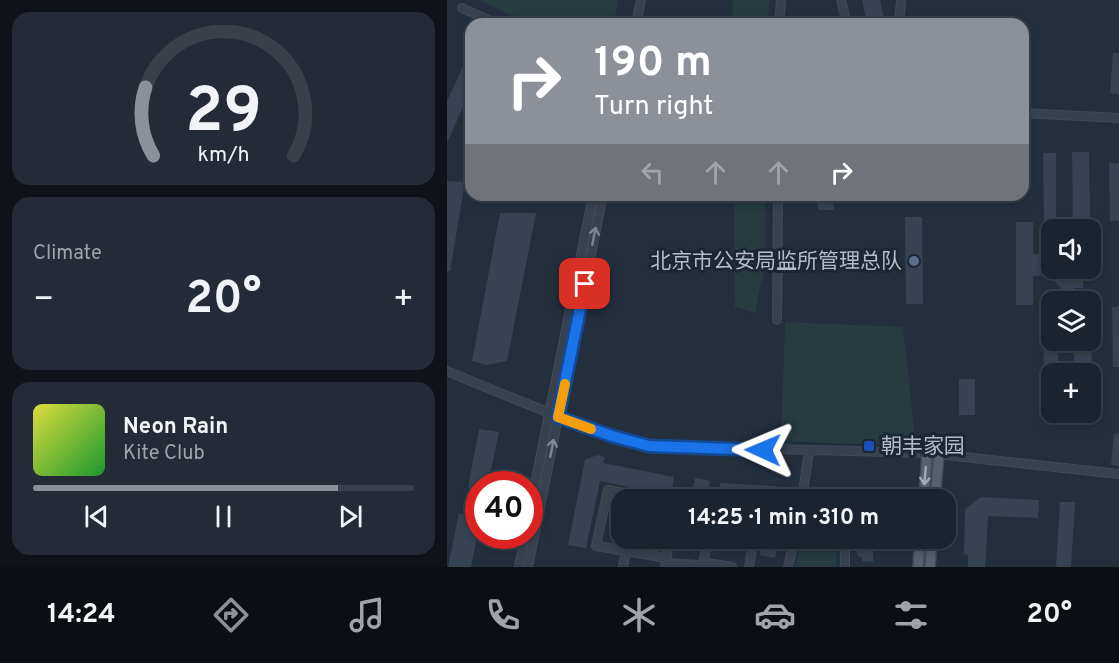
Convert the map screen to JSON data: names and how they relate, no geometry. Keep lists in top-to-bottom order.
{
  "places": {
    "other": ["北京市公安局监所管理总队"],
    "transit": ["朝丰家园"]
  },
  "page": {
    "turn": ["190 m", "Turn right"],
    "tile": "Climate",
    "map_buttons": "+",
    "heat": ["−", "20°", "+"],
    "song": ["Neon Rain", "Kite Club"],
    "limit": "40",
    "trip": "14:25 · 1 min · 310 m",
    "tabs": ["14:24", "20°"],
    "gauge": ["29", "km/h"]
  }
}
